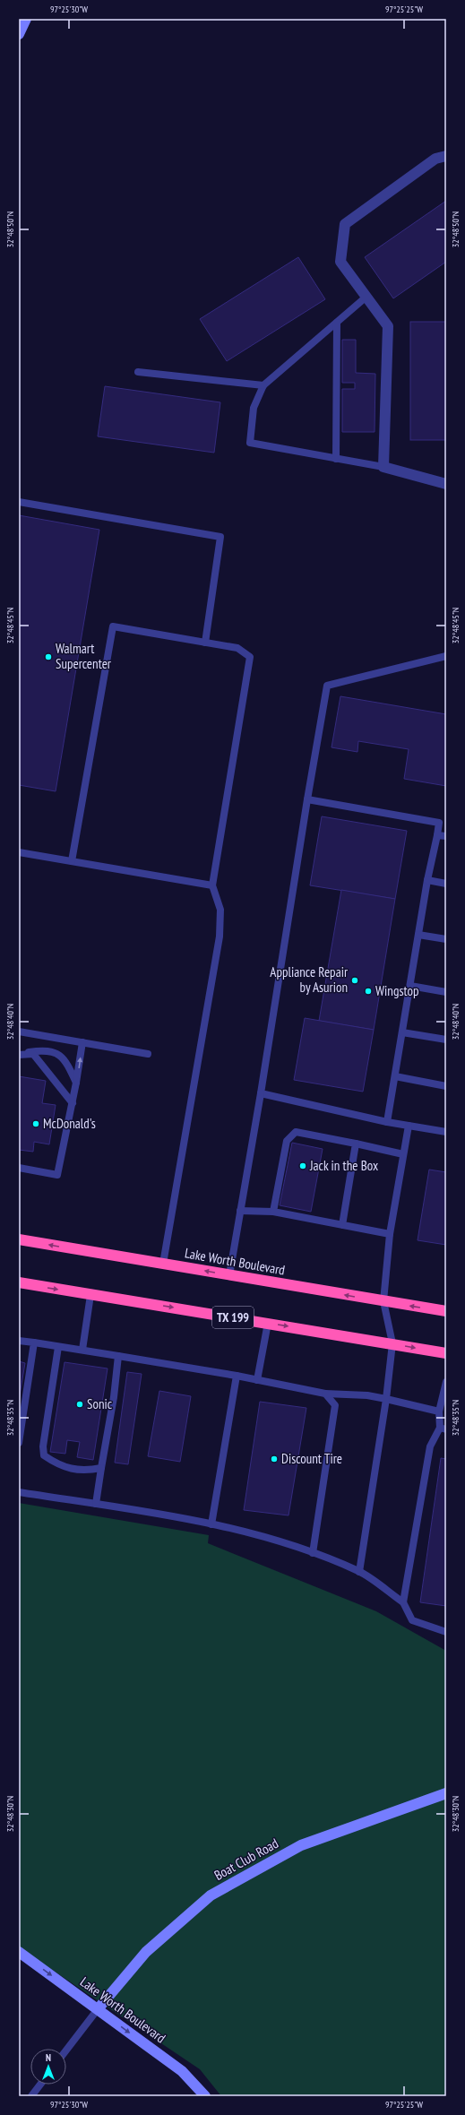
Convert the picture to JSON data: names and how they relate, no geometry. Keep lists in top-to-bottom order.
{
  "streets": {
    "highway": ["Lake Worth Boulevard", "TX 199"],
    "main road": ["Boat Club Road"]
  },
  "crossings": [
    ["Lake Worth Boulevard", "Boat Club Road"]
  ],
  "places": [
    "Walmart Supercenter",
    "Appliance Repair by Asurion",
    "Wingstop",
    "McDonald's",
    "Jack in the Box",
    "Sonic",
    "Discount Tire"
  ],
  "north": "top",
  "coordinates": [
    "97°25'30\"W",
    "97°25'25\"W",
    "32°48'50\"N",
    "32°48'45\"N",
    "32°48'40\"N",
    "32°48'35\"N",
    "32°48'30\"N"
  ]
}
